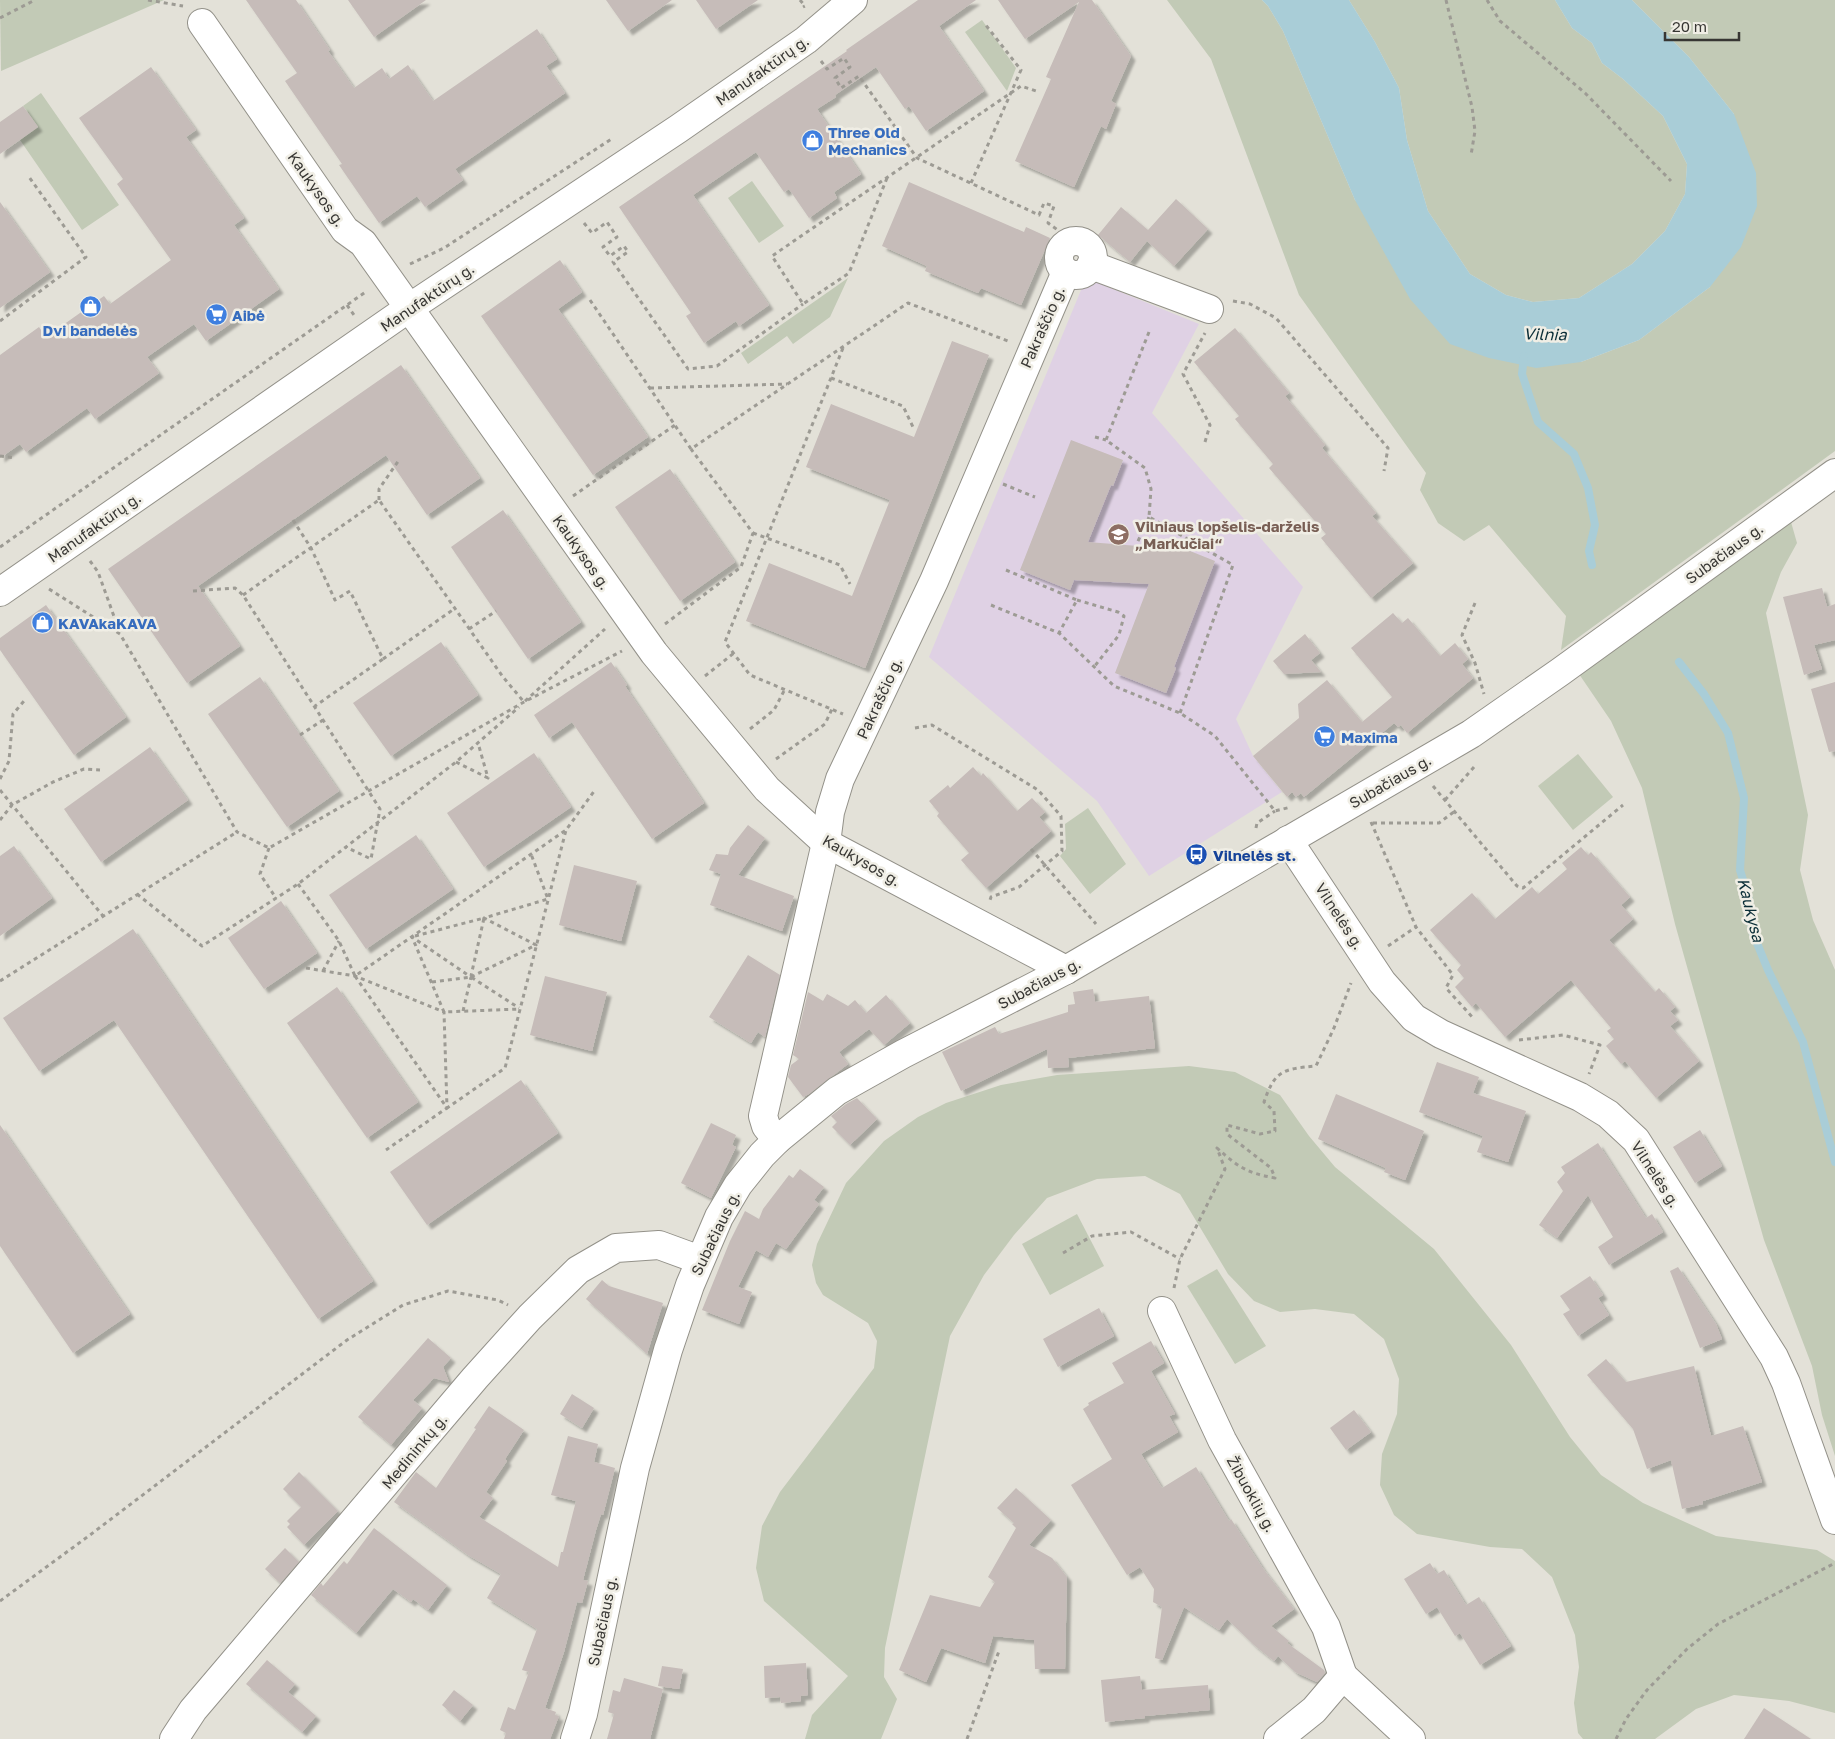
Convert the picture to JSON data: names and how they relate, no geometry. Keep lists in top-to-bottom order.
{
  "streets": {
    "street": [
      "Manufaktūrų g.",
      "Kaukysos g.",
      "Pakraščio g.",
      "Subačiaus g.",
      "Vilnelės g.",
      "Medininkų g.",
      "Žibuoklių g."
    ]
  },
  "crossings": [
    ["Manufaktūrų g.", "Kaukysos g."],
    ["Kaukysos g.", "Pakraščio g."],
    ["Kaukysos g.", "Subačiaus g."],
    ["Pakraščio g.", "Subačiaus g."],
    ["Subačiaus g.", "Vilnelės g."],
    ["Subačiaus g.", "Medininkų g."]
  ],
  "water": ["Vilnia", "Kaukysa"],
  "places": {
    "shop": ["Three Old Mechanics", "Dvi bandelės", "KAVAkaKAVA"],
    "supermarket": ["Aibė", "Maxima"],
    "school or university": ["Vilniaus lopšelis-darželis „Markučiai“"],
    "bus stop": ["Vilnelės st."]
  },
  "scale_bar": "20 m"
}
